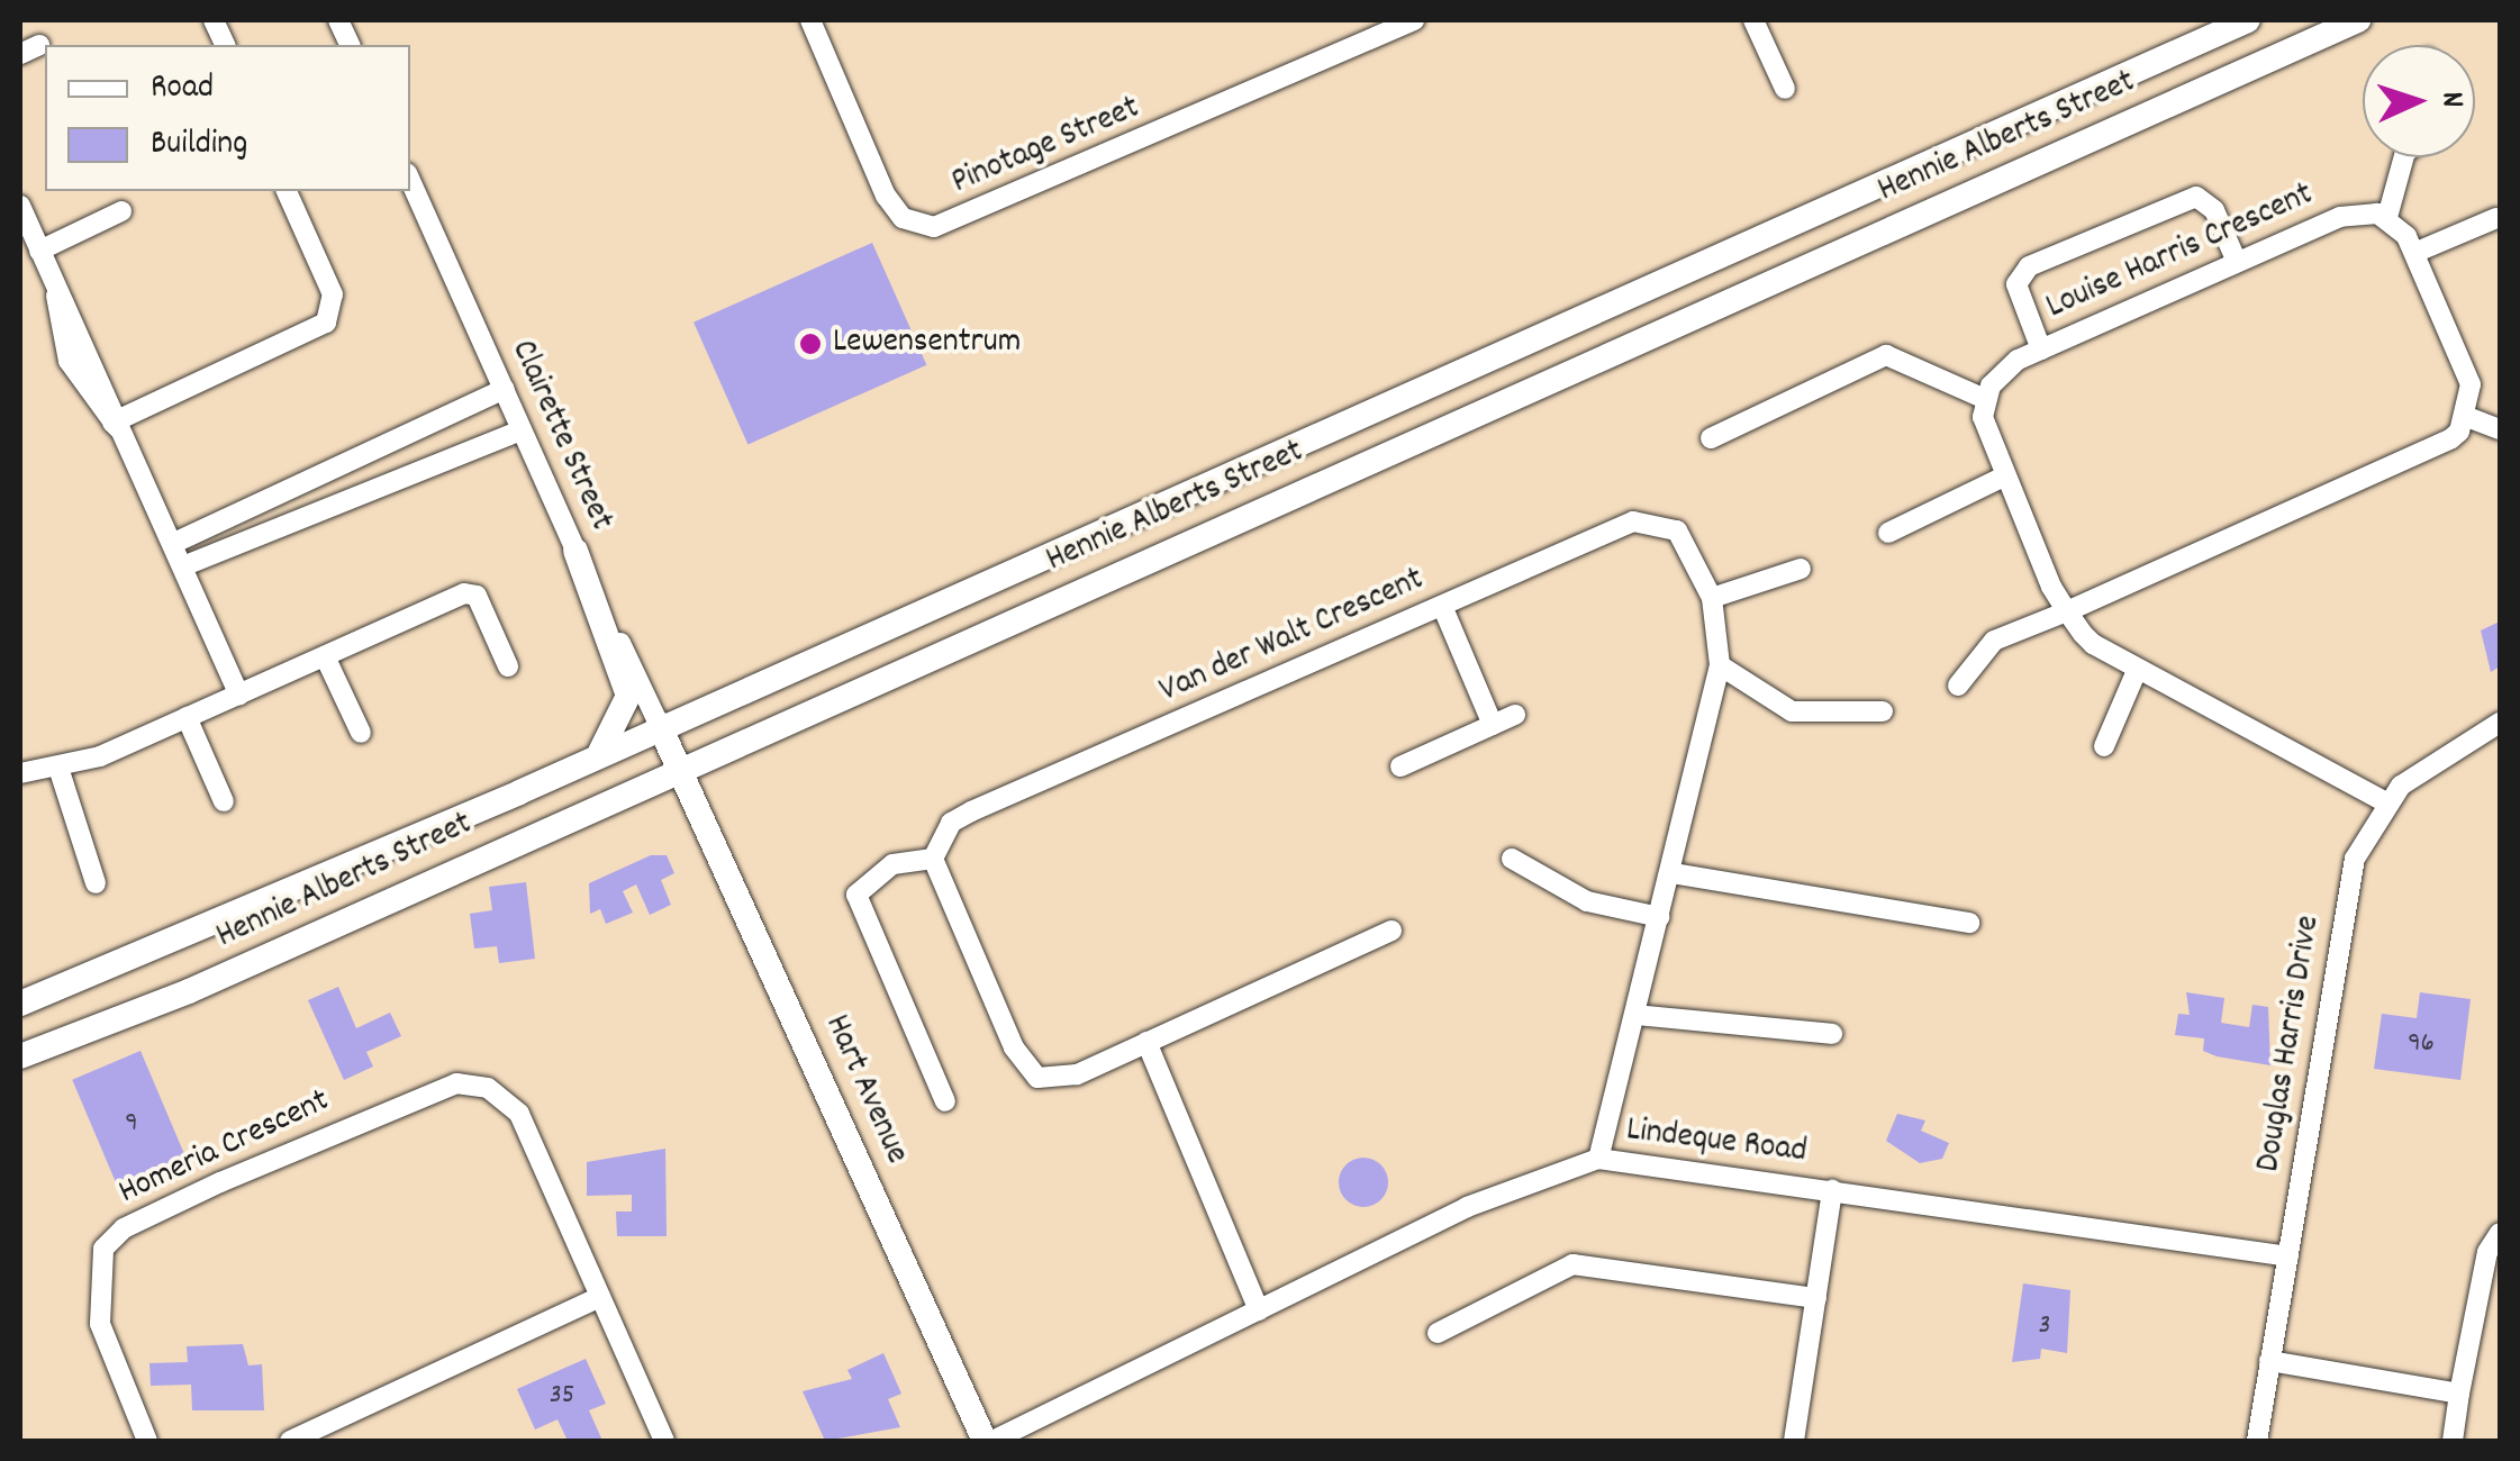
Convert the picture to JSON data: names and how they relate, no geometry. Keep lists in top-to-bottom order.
{
  "streets": {
    "street": [
      "Hennie Alberts Street",
      "Pinotage Street",
      "Louise Harris Crescent",
      "Clairette Street",
      "Van der Walt Crescent",
      "Douglas Harris Drive",
      "Hart Avenue",
      "Lindeque Road",
      "Homeria Crescent"
    ]
  },
  "crossings": [
    ["Hennie Alberts Street", "Clairette Street"],
    ["Hennie Alberts Street", "Hart Avenue"],
    ["Clairette Street", "Hart Avenue"],
    ["Van der Walt Crescent", "Lindeque Road"],
    ["Douglas Harris Drive", "Lindeque Road"],
    ["Hart Avenue", "Lindeque Road"]
  ],
  "places": ["Lewensentrum"],
  "house_numbers": [
    "96",
    "9",
    "3",
    "35"
  ],
  "legend": ["Road", "Building"],
  "north": "right"
}
